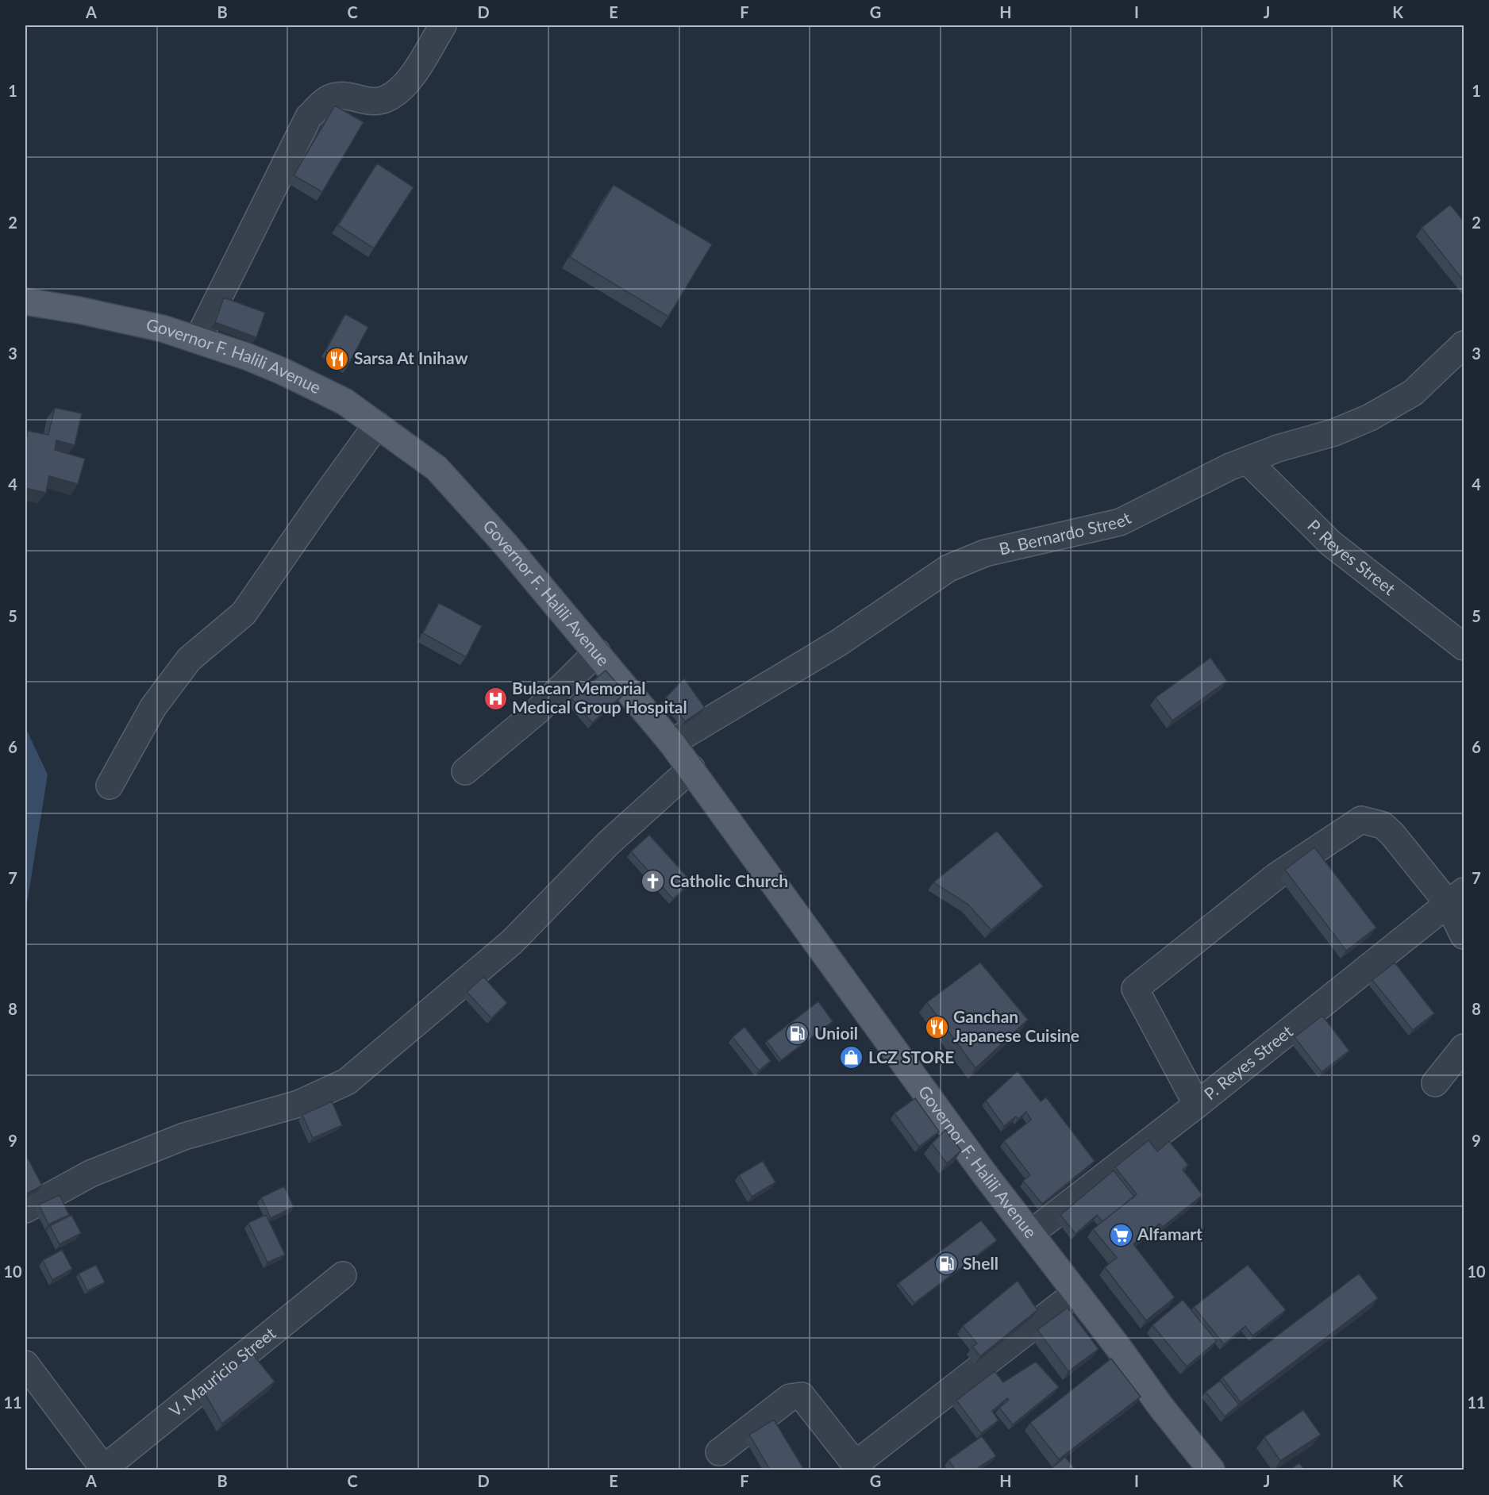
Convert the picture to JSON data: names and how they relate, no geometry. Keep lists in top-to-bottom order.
{
  "streets": {
    "main road": ["Governor F. Halili Avenue"],
    "street": ["B. Bernardo Street", "P. Reyes Street", "V. Mauricio Street"]
  },
  "crossings": [
    ["Governor F. Halili Avenue", "B. Bernardo Street"],
    ["Governor F. Halili Avenue", "P. Reyes Street"],
    ["B. Bernardo Street", "P. Reyes Street"]
  ],
  "places": {
    "restaurant": ["Sarsa At Inihaw", "Ganchan Japanese Cuisine"],
    "hospital": ["Bulacan Memorial Medical Group Hospital"],
    "church": ["Catholic Church"],
    "fuel station": ["Unioil", "Shell"],
    "shop": ["LCZ STORE"],
    "supermarket": ["Alfamart"]
  },
  "grid": {
    "columns": [
      "A",
      "B",
      "C",
      "D",
      "E",
      "F",
      "G",
      "H",
      "I",
      "J",
      "K"
    ],
    "rows": [
      "1",
      "2",
      "3",
      "4",
      "5",
      "6",
      "7",
      "8",
      "9",
      "10",
      "11"
    ]
  }
}
